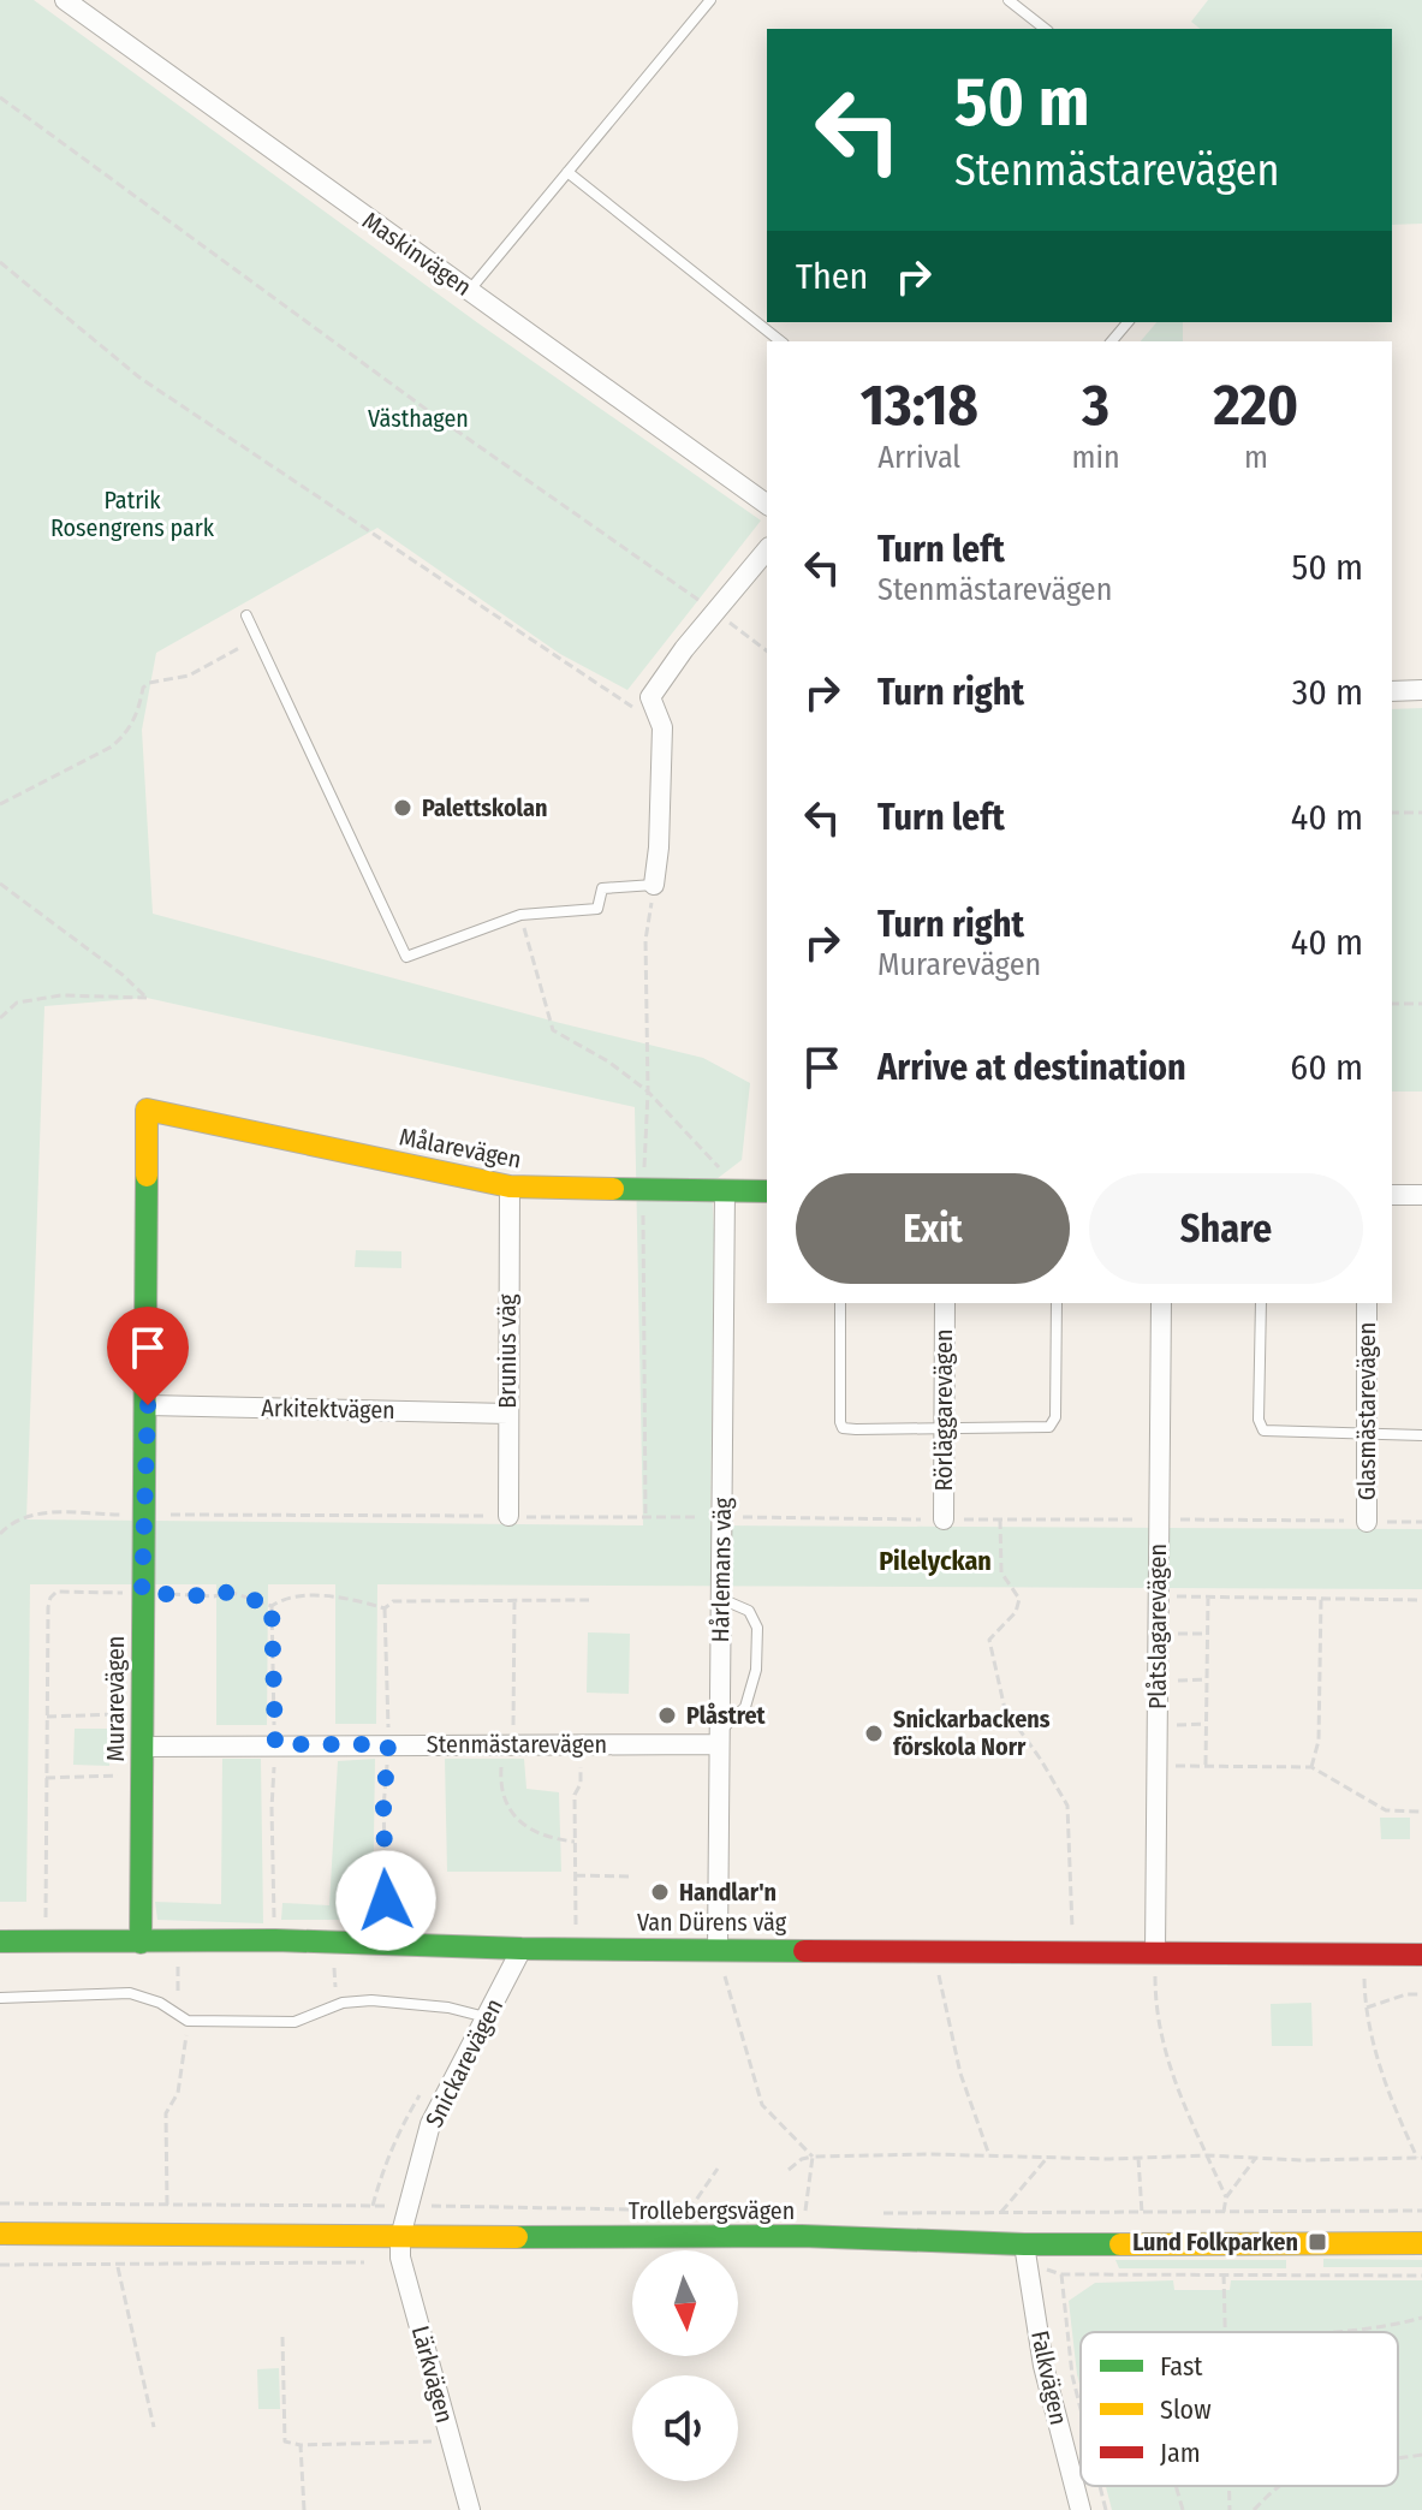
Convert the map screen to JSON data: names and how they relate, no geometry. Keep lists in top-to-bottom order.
{
  "streets": {
    "street": [
      "Maskinvägen",
      "Målarevägen",
      "Brunius väg",
      "Arkitektvägen",
      "Rörläggarevägen",
      "Glasmästarevägen",
      "Hårlemans väg",
      "Plåtslagarevägen",
      "Murarevägen",
      "Stenmästarevägen",
      "Van Dürens väg",
      "Snickarevägen",
      "Trollebergsvägen",
      "Lärkvägen",
      "Falkvägen"
    ]
  },
  "crossings": [
    ["Målarevägen", "Brunius väg"],
    ["Målarevägen", "Hårlemans väg"],
    ["Målarevägen", "Murarevägen"],
    ["Brunius väg", "Arkitektvägen"],
    ["Arkitektvägen", "Murarevägen"],
    ["Hårlemans väg", "Stenmästarevägen"],
    ["Hårlemans väg", "Van Dürens väg"],
    ["Plåtslagarevägen", "Van Dürens väg"],
    ["Murarevägen", "Stenmästarevägen"],
    ["Murarevägen", "Van Dürens väg"],
    ["Van Dürens väg", "Snickarevägen"],
    ["Snickarevägen", "Trollebergsvägen"],
    ["Snickarevägen", "Lärkvägen"],
    ["Trollebergsvägen", "Lärkvägen"],
    ["Trollebergsvägen", "Falkvägen"]
  ],
  "districts": ["Pilelyckan"],
  "parks": ["Västhagen", "Patrik Rosengrens park"],
  "places": {
    "other": [
      "Palettskolan",
      "Plåstret",
      "Snickarbackens förskola Norr",
      "Handlar'n"
    ],
    "transit": ["Lund Folkparken"]
  },
  "legend": ["Fast", "Slow", "Jam"],
  "north": "bottom",
  "page": {
    "turn": ["50 m", "Stenmästarevägen"],
    "then": "Then",
    "eta": [
      "13:18",
      "Arrival",
      "3",
      "min",
      "220",
      "m"
    ],
    "list": [
      {
        "name": "Turn left",
        "note": "Stenmästarevägen",
        "value": "50 m"
      },
      {
        "name": "Turn right",
        "value": "30 m"
      },
      {
        "name": "Turn left",
        "value": "40 m"
      },
      {
        "name": "Turn right",
        "note": "Murarevägen",
        "value": "40 m"
      },
      {
        "name": "Arrive at destination",
        "value": "60 m"
      }
    ],
    "buttons": ["Exit", "Share"]
  }
}
